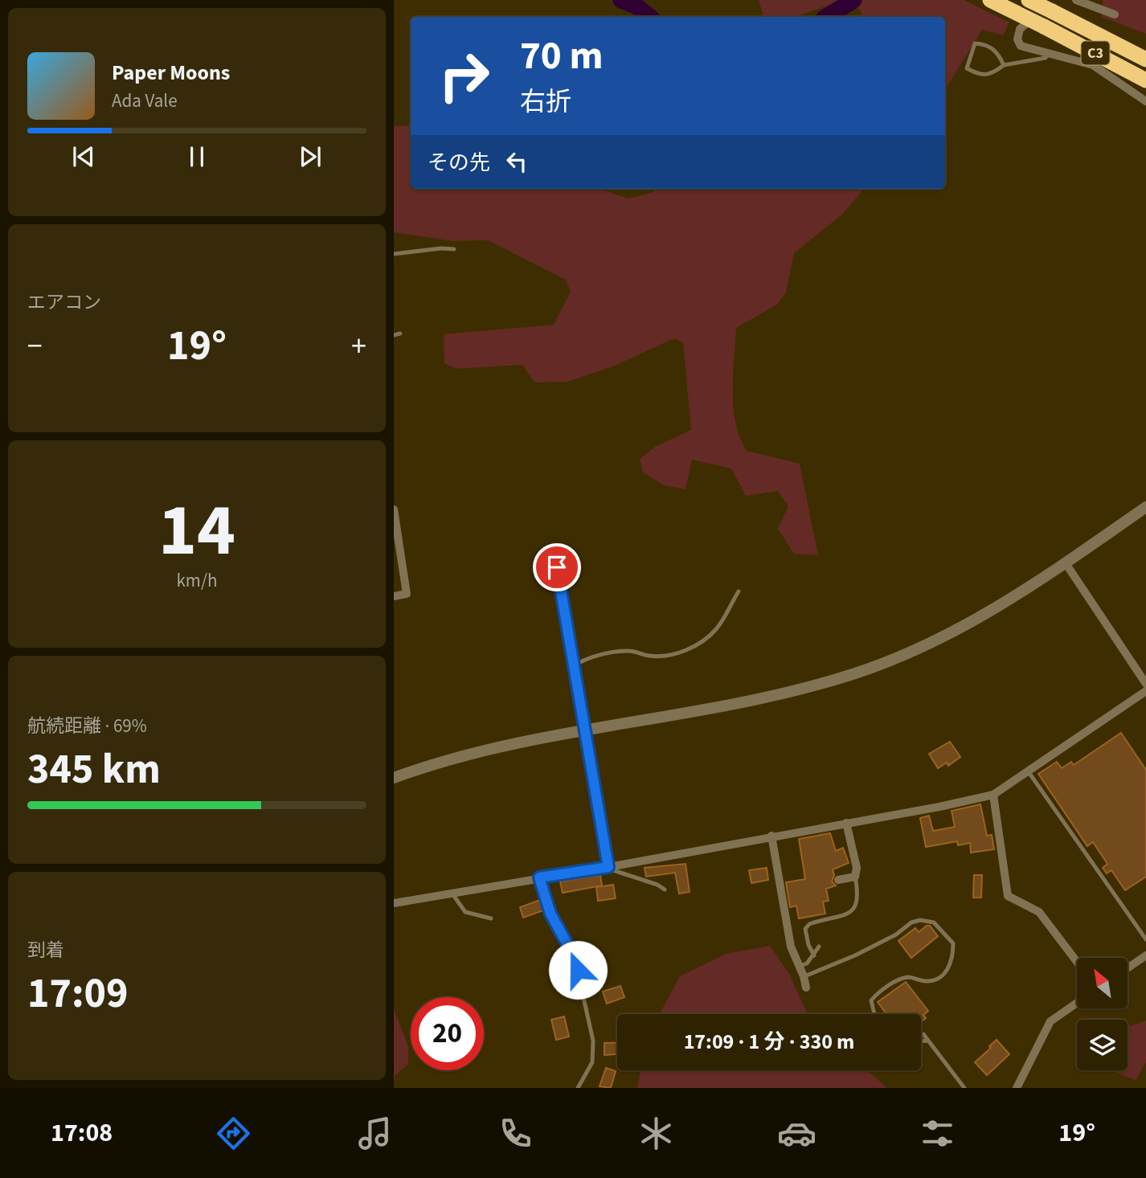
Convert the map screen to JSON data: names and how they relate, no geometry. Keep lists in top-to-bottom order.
{
  "streets": {
    "highway": ["C3"]
  },
  "north": "top left",
  "page": {
    "turn": ["70 m", "右折"],
    "song": ["Paper Moons", "Ada Vale"],
    "then": "その先",
    "tile": [
      "エアコン",
      ["14", "km/h"],
      ["航続距離 · 69%", "345 km"],
      ["到着", "17:09"]
    ],
    "heat": ["−", "19°", "+"],
    "limit": "20",
    "trip": "17:09 · 1 分 · 330 m",
    "tabs": ["17:08", "19°"]
  }
}
